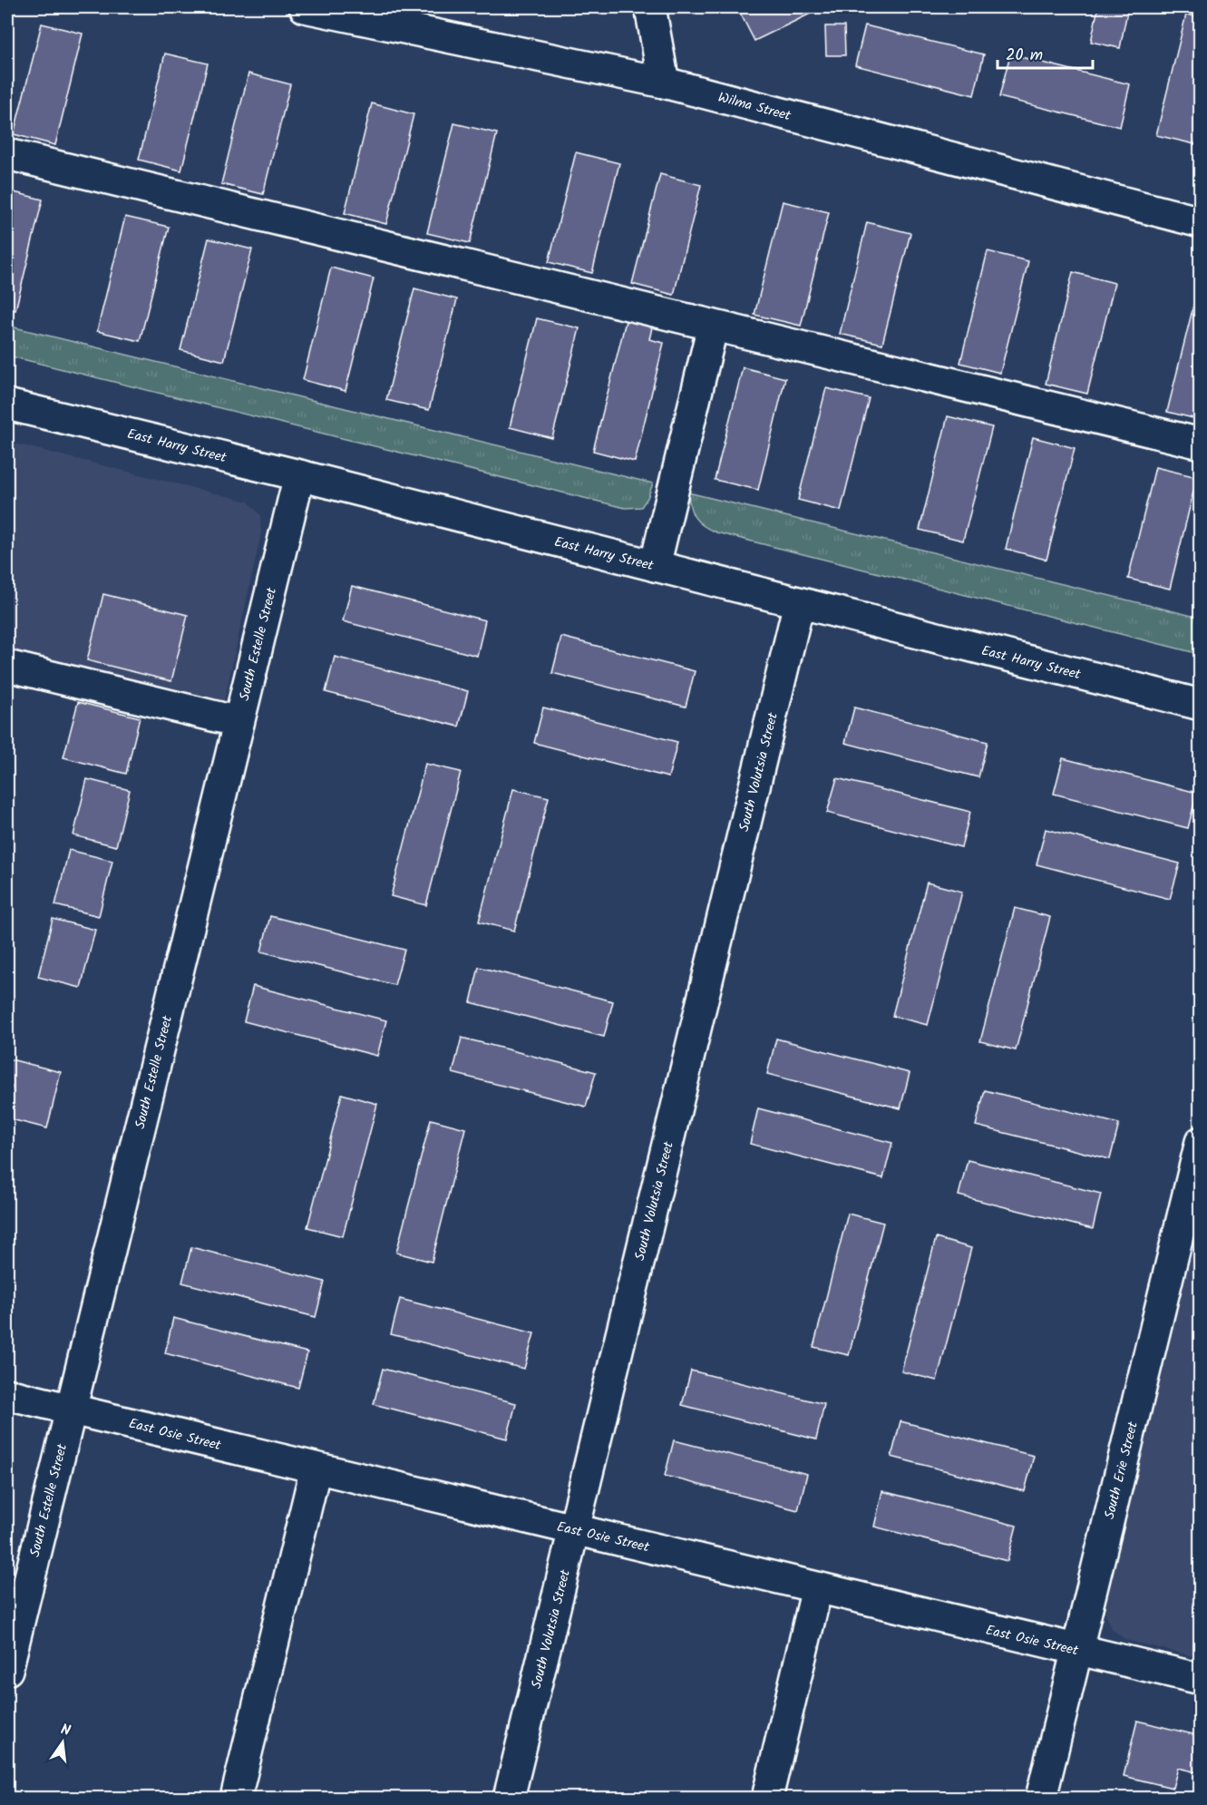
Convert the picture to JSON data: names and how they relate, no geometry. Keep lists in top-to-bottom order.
{
  "streets": {
    "street": [
      "Wilma Street",
      "East Harry Street",
      "South Estelle Street",
      "South Volutsia Street",
      "East Osie Street",
      "South Erie Street"
    ]
  },
  "crossings": [
    ["East Harry Street", "South Estelle Street"],
    ["East Harry Street", "South Volutsia Street"],
    ["South Estelle Street", "East Osie Street"],
    ["South Volutsia Street", "East Osie Street"],
    ["East Osie Street", "South Erie Street"]
  ],
  "scale_bar": "20 m",
  "north": "top"
}
